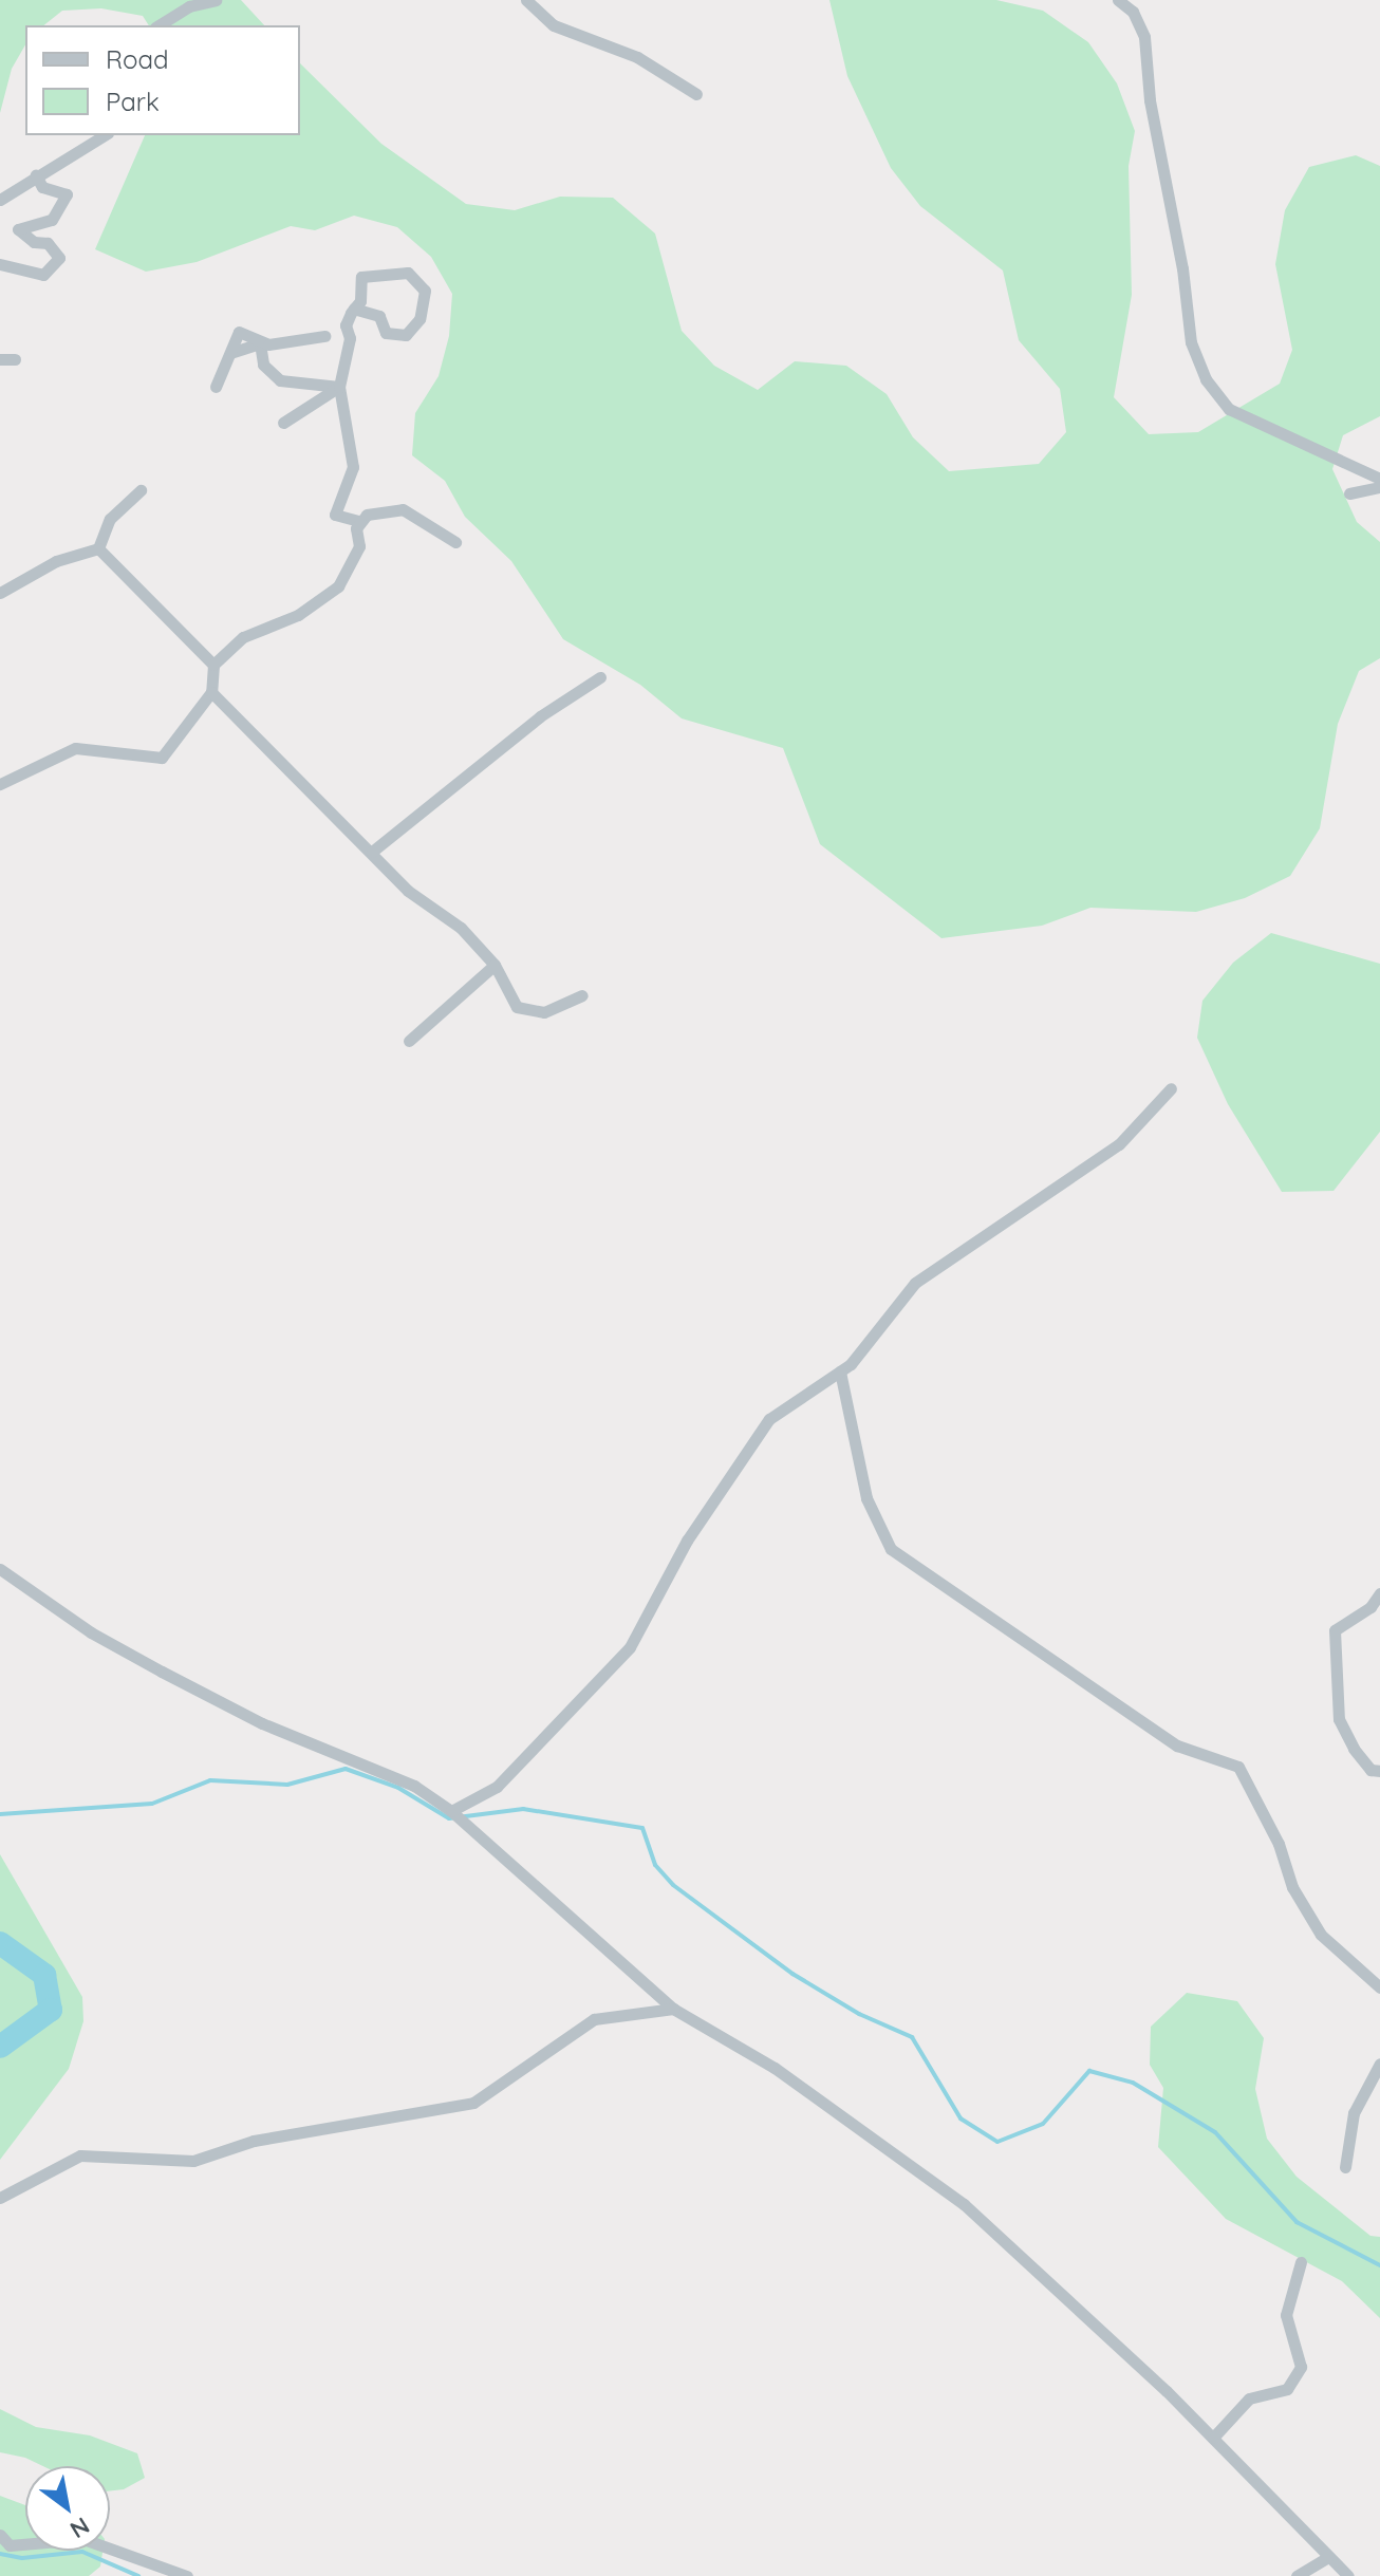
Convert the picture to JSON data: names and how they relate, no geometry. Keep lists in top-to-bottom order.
{
  "legend": ["Road", "Park"],
  "north": "bottom right"
}
